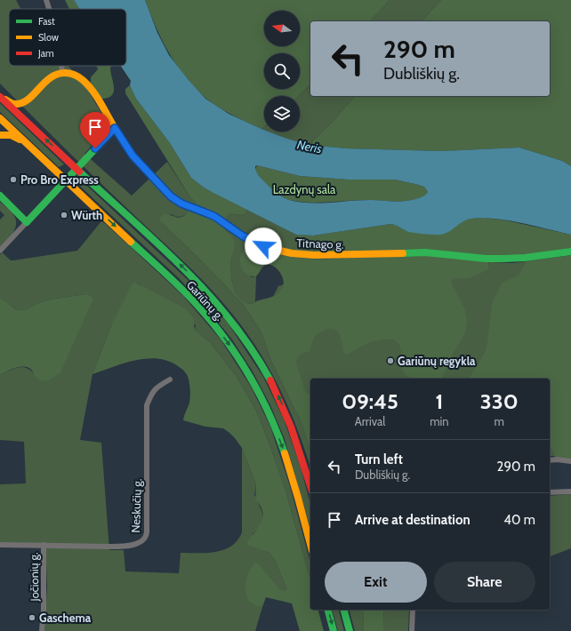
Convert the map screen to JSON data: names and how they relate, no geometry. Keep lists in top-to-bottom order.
{
  "streets": {
    "main road": ["Titnago g.", "Gariūnų g."],
    "street": ["Neskučių g.", "Jočionių g."]
  },
  "crossings": [
    ["Neskučių g.", "Jočionių g."]
  ],
  "water": ["Neris"],
  "parks": ["Lazdynų sala"],
  "places": [
    "Pro Bro Express",
    "Würth",
    "Gariūnų regykla",
    "Gaschema"
  ],
  "legend": ["Fast", "Slow", "Jam"],
  "north": "left",
  "page": {
    "turn": ["290 m", "Dubliškių g."],
    "eta": [
      "09:45",
      "Arrival",
      "1",
      "min",
      "330",
      "m"
    ],
    "list": [
      {
        "name": "Turn left",
        "note": "Dubliškių g.",
        "value": "290 m"
      },
      {
        "name": "Arrive at destination",
        "value": "40 m"
      }
    ],
    "buttons": ["Exit", "Share"]
  }
}
